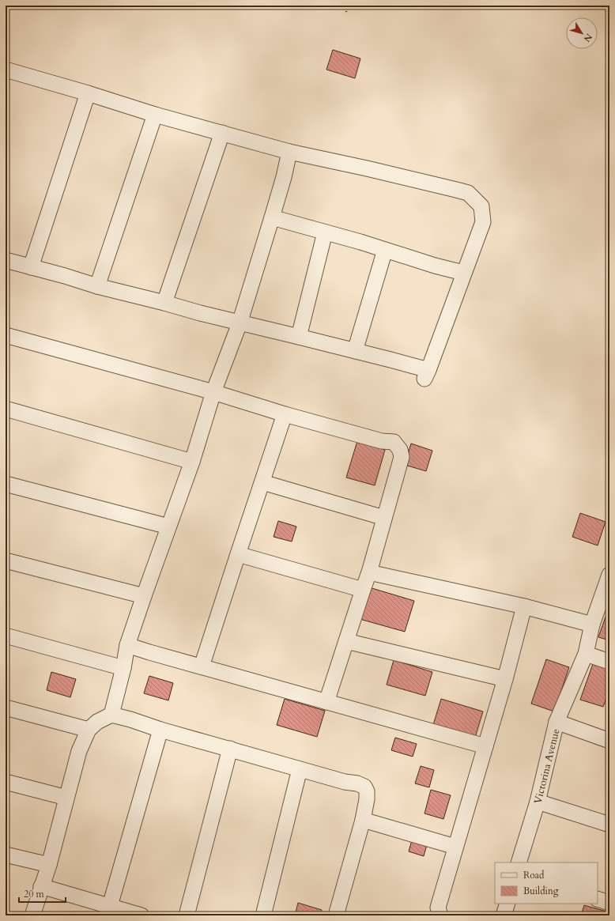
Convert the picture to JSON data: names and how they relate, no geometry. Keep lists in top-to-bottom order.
{
  "streets": {
    "street": ["Victorina Avenue"]
  },
  "legend": ["Road", "Building"],
  "scale_bar": "20 m",
  "north": "bottom right"
}
